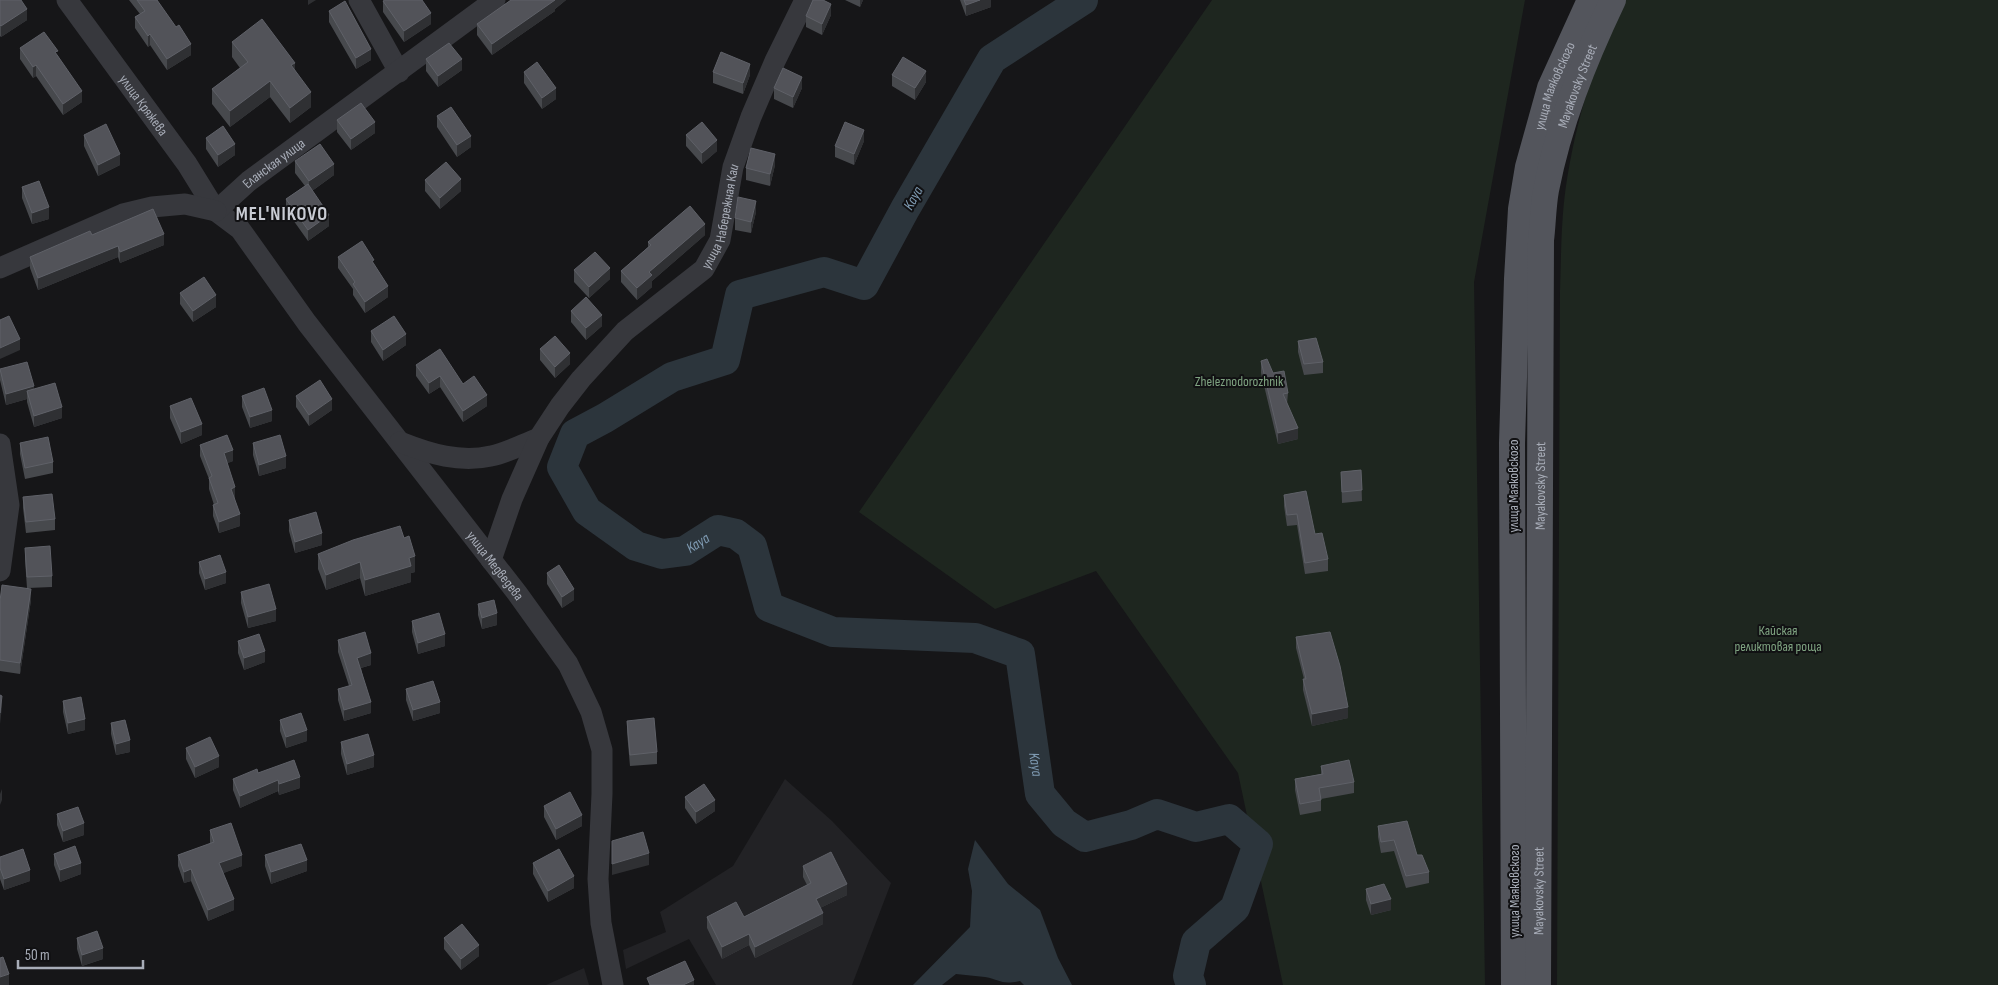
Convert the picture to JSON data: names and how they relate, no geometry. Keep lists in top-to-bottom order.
{
  "streets": {
    "main road": ["улица Маяковского", "Mayakovsky Street"],
    "street": [
      "улица Кряжева",
      "Еланская улица",
      "улица Набережная Каи",
      "улица Медведева"
    ]
  },
  "crossings": [
    ["улица Кряжева", "Еланская улица"],
    ["улица Кряжева", "улица Медведева"],
    ["Еланская улица", "улица Медведева"],
    ["улица Набережная Каи", "улица Медведева"]
  ],
  "districts": ["MEL'NIKOVO"],
  "water": ["Kaya"],
  "parks": ["Zheleznodorozhnik", "Кайская реликтовая роща"],
  "scale_bar": "50 m"
}
